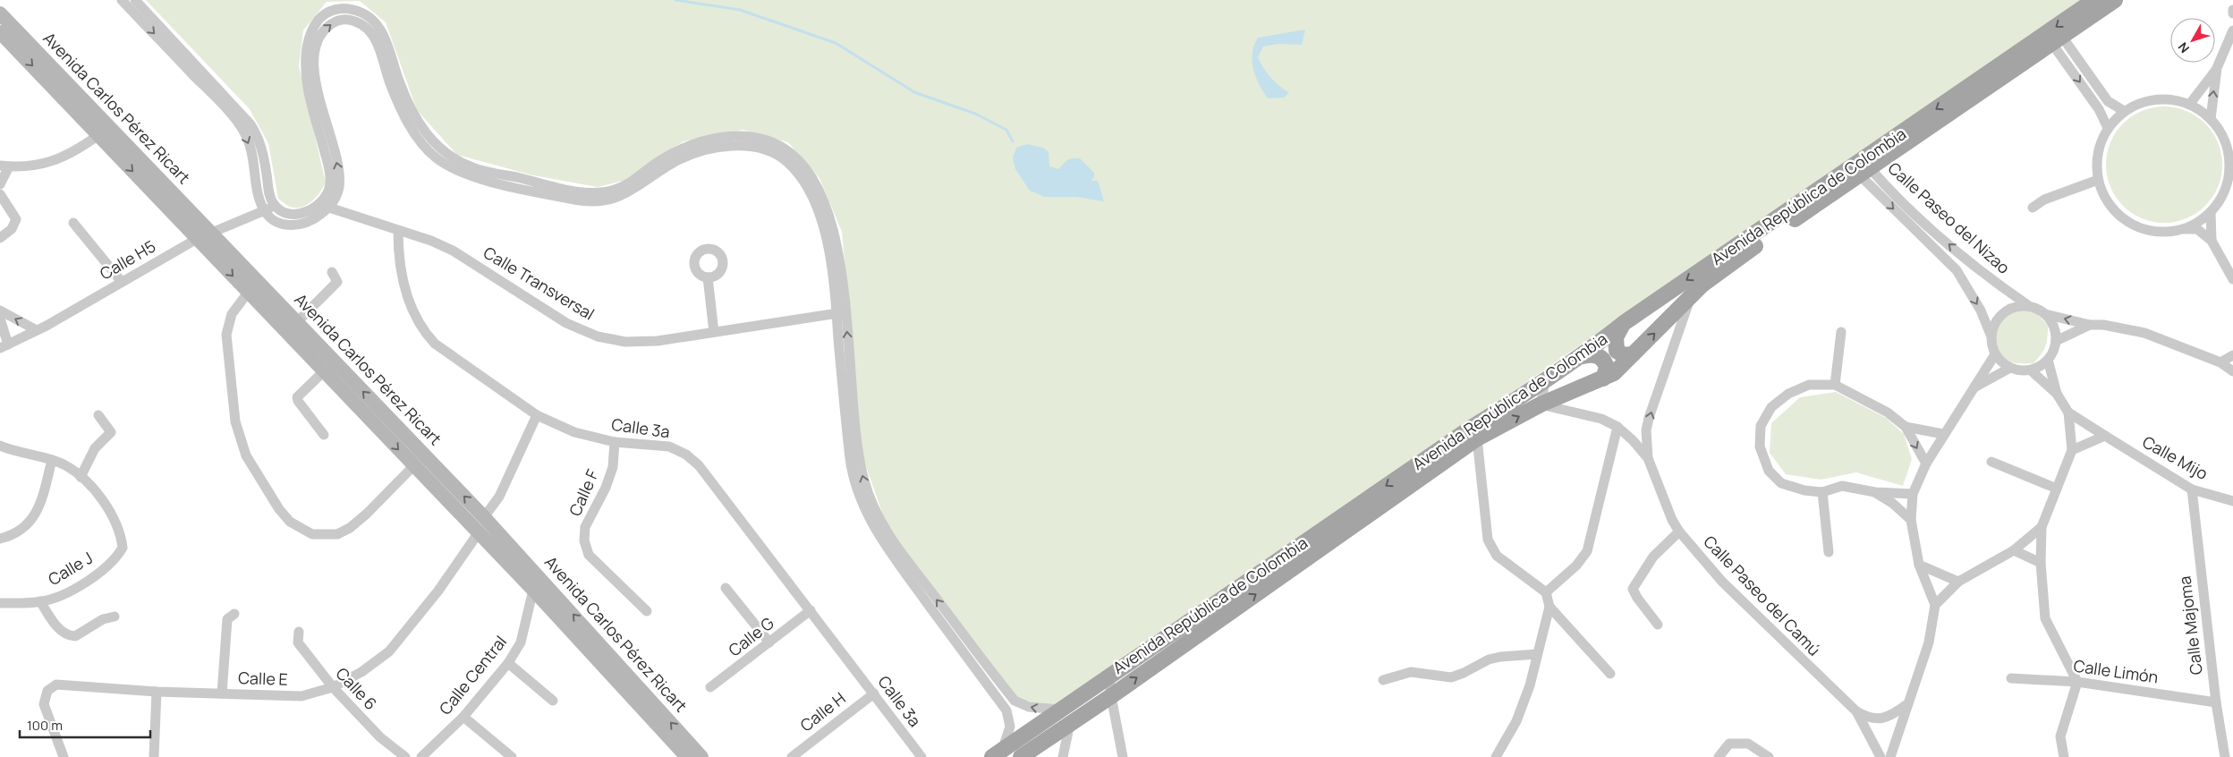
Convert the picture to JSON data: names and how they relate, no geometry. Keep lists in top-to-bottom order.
{
  "streets": {
    "main road": ["Avenida Carlos Pérez Ricart", "Avenida República de Colombia"],
    "street": [
      "Calle Paseo del Nizao",
      "Calle H5",
      "Calle Transversal",
      "Calle 3a",
      "Calle Mijo",
      "Calle F",
      "Calle J",
      "Calle Paseo del Camú",
      "Calle Majoma",
      "Calle G",
      "Calle Limón",
      "Calle Central",
      "Calle E",
      "Calle 6",
      "Calle H"
    ]
  },
  "crossings": [
    ["Avenida Carlos Pérez Ricart", "Calle H5"],
    ["Avenida Carlos Pérez Ricart", "Calle Central"],
    ["Avenida Carlos Pérez Ricart", "Calle E"],
    ["Avenida República de Colombia", "Calle Paseo del Nizao"],
    ["Avenida República de Colombia", "Calle Paseo del Camú"],
    ["Calle Transversal", "Calle 3a"],
    ["Calle 3a", "Calle F"],
    ["Calle 3a", "Calle G"],
    ["Calle 3a", "Calle H"],
    ["Calle Mijo", "Calle Majoma"],
    ["Calle Majoma", "Calle Limón"],
    ["Calle E", "Calle 6"]
  ],
  "scale_bar": "100 m",
  "north": "bottom left"
}
